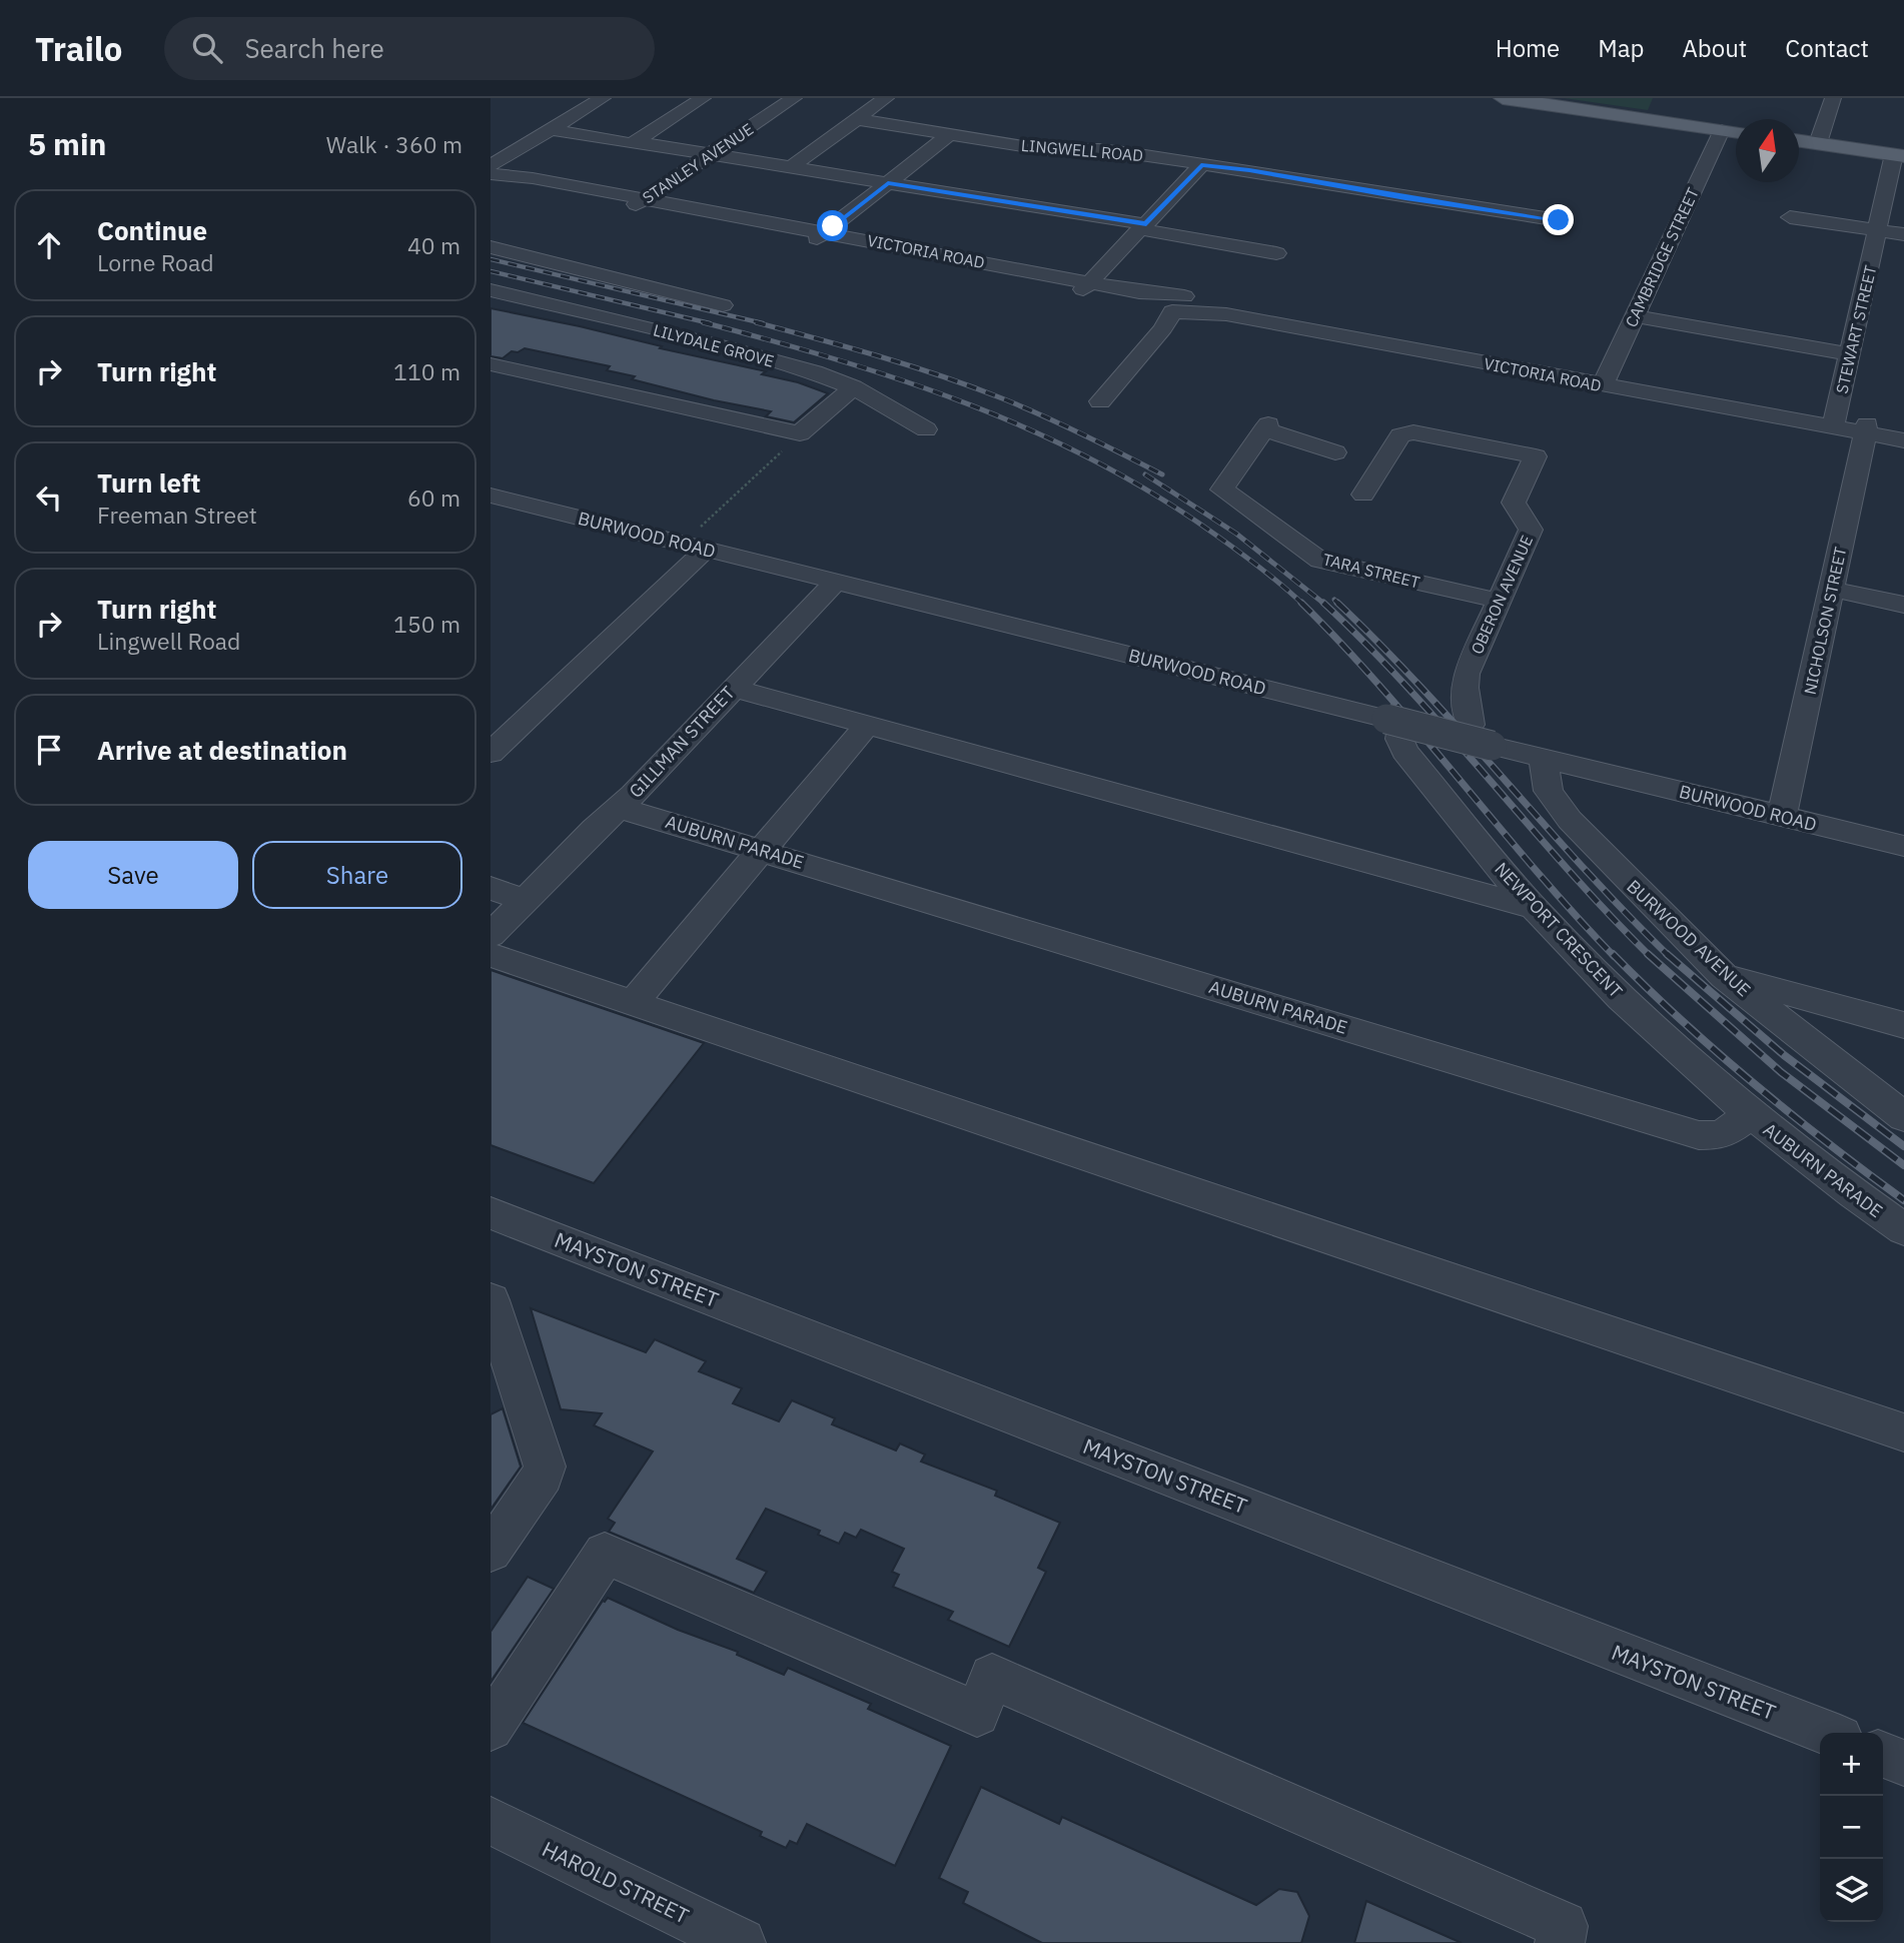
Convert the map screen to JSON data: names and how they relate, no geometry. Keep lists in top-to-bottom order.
{
  "streets": {
    "street": [
      "LINGWELL ROAD",
      "STANLEY AVENUE",
      "VICTORIA ROAD",
      "CAMBRIDGE STREET",
      "STEWART STREET",
      "LILYDALE GROVE",
      "BURWOOD ROAD",
      "TARA STREET",
      "OBERON AVENUE",
      "NICHOLSON STREET",
      "GILLMAN STREET",
      "AUBURN PARADE",
      "NEWPORT CRESCENT",
      "BURWOOD AVENUE",
      "MAYSTON STREET",
      "HAROLD STREET"
    ]
  },
  "crossings": [
    ["STANLEY AVENUE", "VICTORIA ROAD"],
    ["VICTORIA ROAD", "CAMBRIDGE STREET"],
    ["VICTORIA ROAD", "STEWART STREET"],
    ["VICTORIA ROAD", "NICHOLSON STREET"],
    ["BURWOOD ROAD", "OBERON AVENUE"],
    ["BURWOOD ROAD", "NICHOLSON STREET"],
    ["BURWOOD ROAD", "GILLMAN STREET"],
    ["BURWOOD ROAD", "NEWPORT CRESCENT"],
    ["BURWOOD ROAD", "BURWOOD AVENUE"],
    ["TARA STREET", "OBERON AVENUE"],
    ["GILLMAN STREET", "AUBURN PARADE"],
    ["AUBURN PARADE", "NEWPORT CRESCENT"]
  ],
  "north": "top",
  "page": {
    "header": "Trailo",
    "search": "Search here",
    "nav": [
      "Home",
      "Map",
      "About",
      "Contact"
    ],
    "heading": ["5 min", "Walk · 360 m"],
    "list": [
      ["Continue", "Lorne Road", "40 m"],
      ["Turn right", "110 m"],
      ["Turn left", "Freeman Street", "60 m"],
      ["Turn right", "Lingwell Road", "150 m"],
      "Arrive at destination"
    ],
    "buttons": ["Save", "Share"],
    "map_buttons": ["+", "−"]
  }
}
